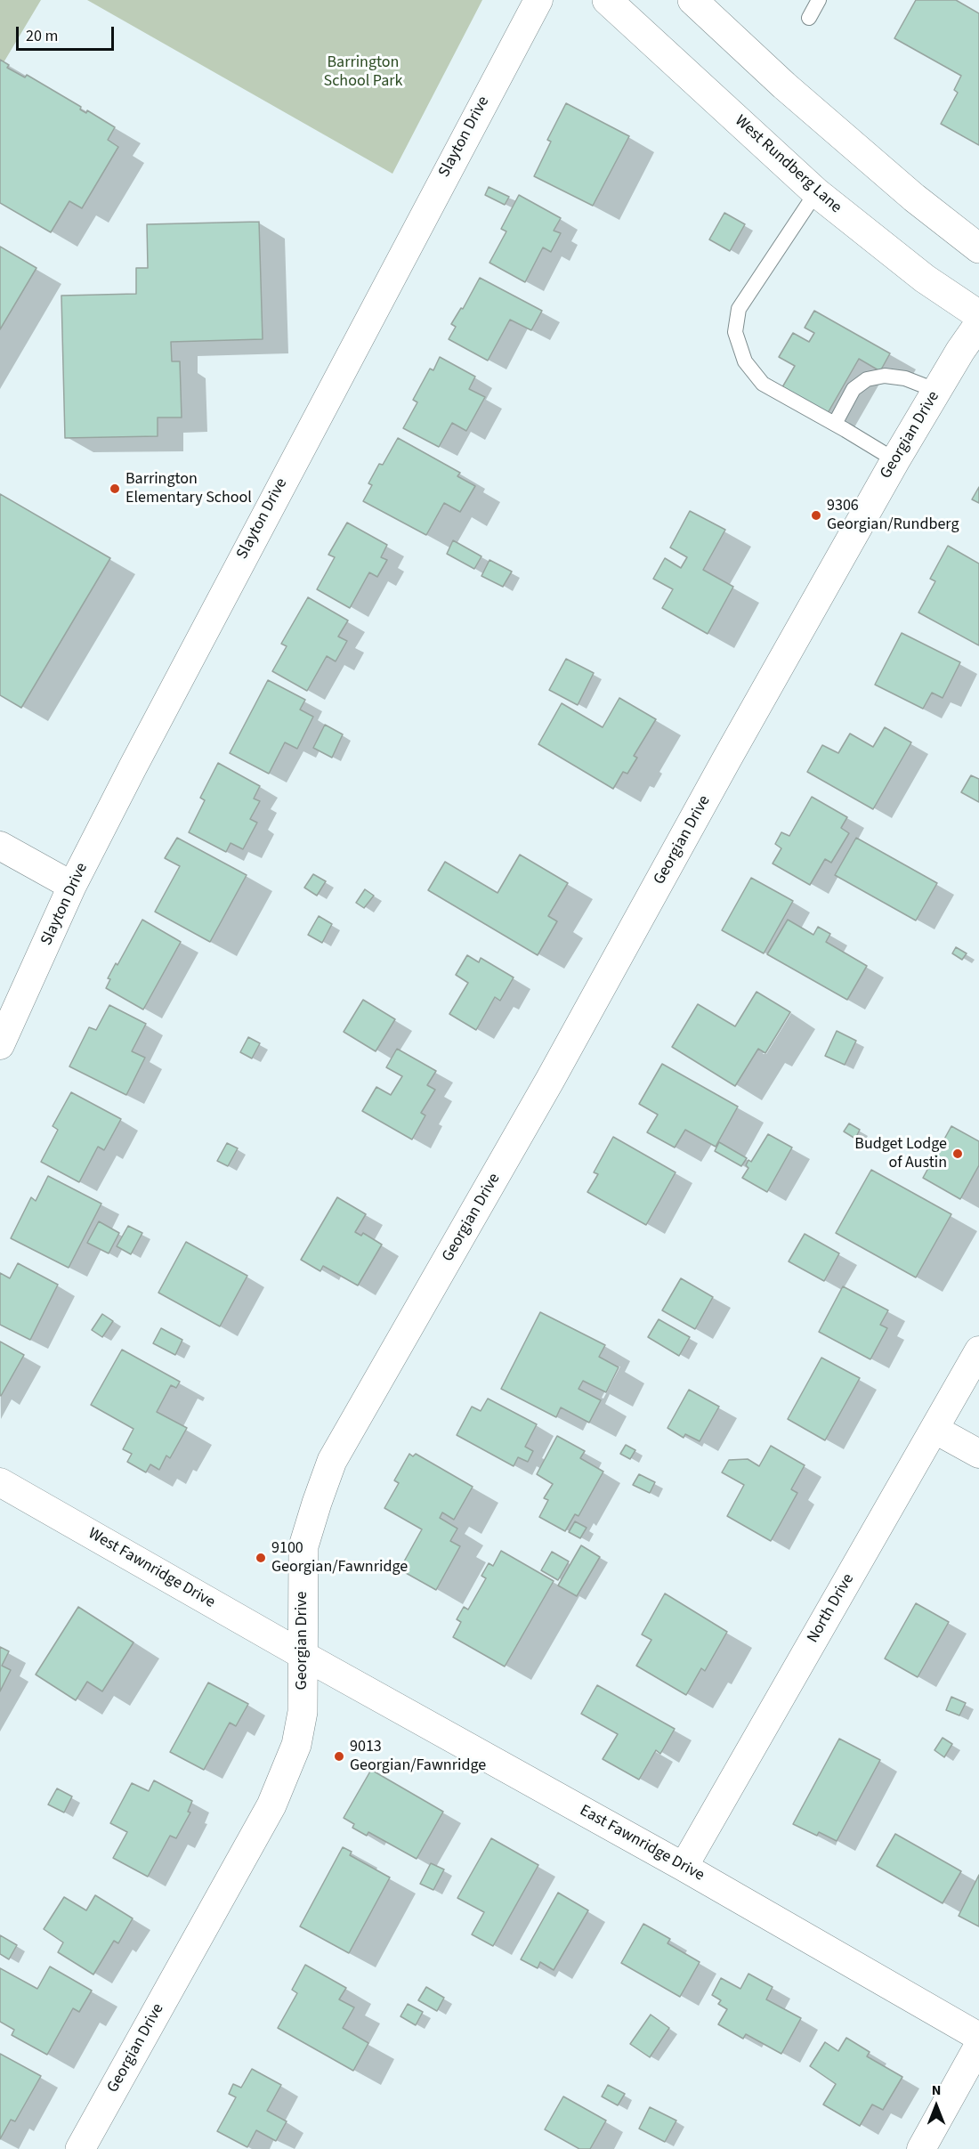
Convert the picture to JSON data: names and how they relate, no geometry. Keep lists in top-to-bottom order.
{
  "streets": {
    "street": [
      "Slayton Drive",
      "West Rundberg Lane",
      "Georgian Drive",
      "West Fawnridge Drive",
      "North Drive",
      "East Fawnridge Drive"
    ]
  },
  "crossings": [
    ["Georgian Drive", "West Fawnridge Drive"],
    ["Georgian Drive", "East Fawnridge Drive"],
    ["West Fawnridge Drive", "East Fawnridge Drive"],
    ["North Drive", "East Fawnridge Drive"]
  ],
  "parks": ["Barrington School Park"],
  "places": [
    "Barrington Elementary School",
    "9306 Georgian/Rundberg",
    "Budget Lodge of Austin",
    "9100 Georgian/Fawnridge",
    "9013 Georgian/Fawnridge"
  ],
  "scale_bar": "20 m",
  "north": "top"
}
